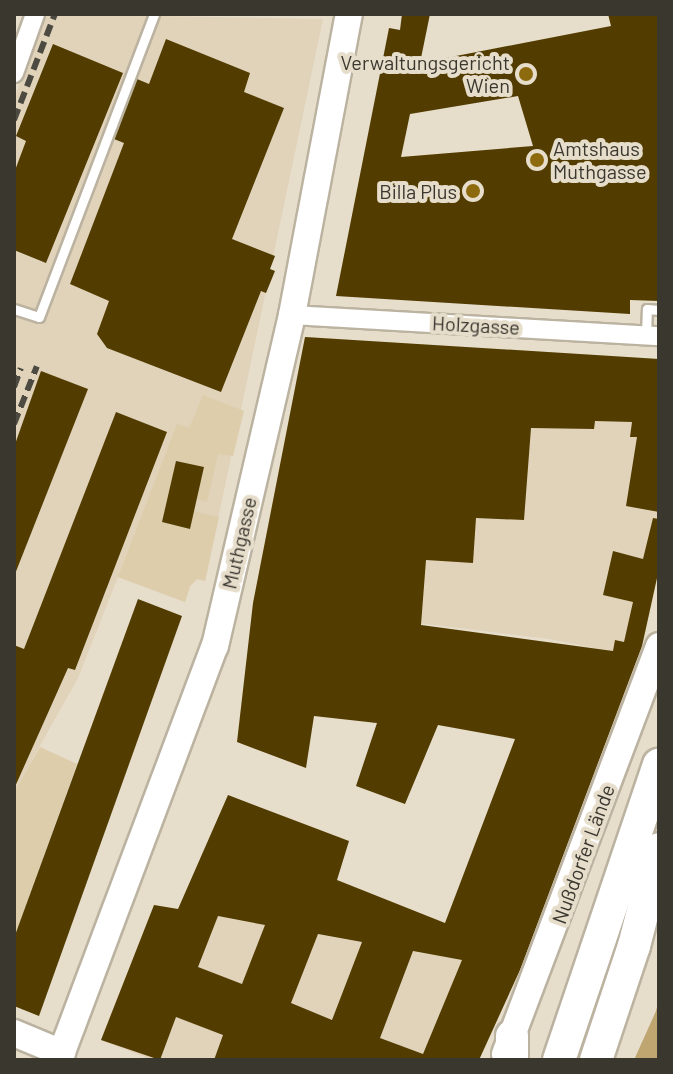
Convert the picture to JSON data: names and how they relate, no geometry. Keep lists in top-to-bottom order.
{
  "streets": {
    "street": ["Holzgasse", "Muthgasse", "Nußdorfer Lände"]
  },
  "crossings": [
    ["Holzgasse", "Muthgasse"]
  ],
  "places": ["Verwaltungsgericht Wien", "Amtshaus Muthgasse", "Billa Plus"]
}
